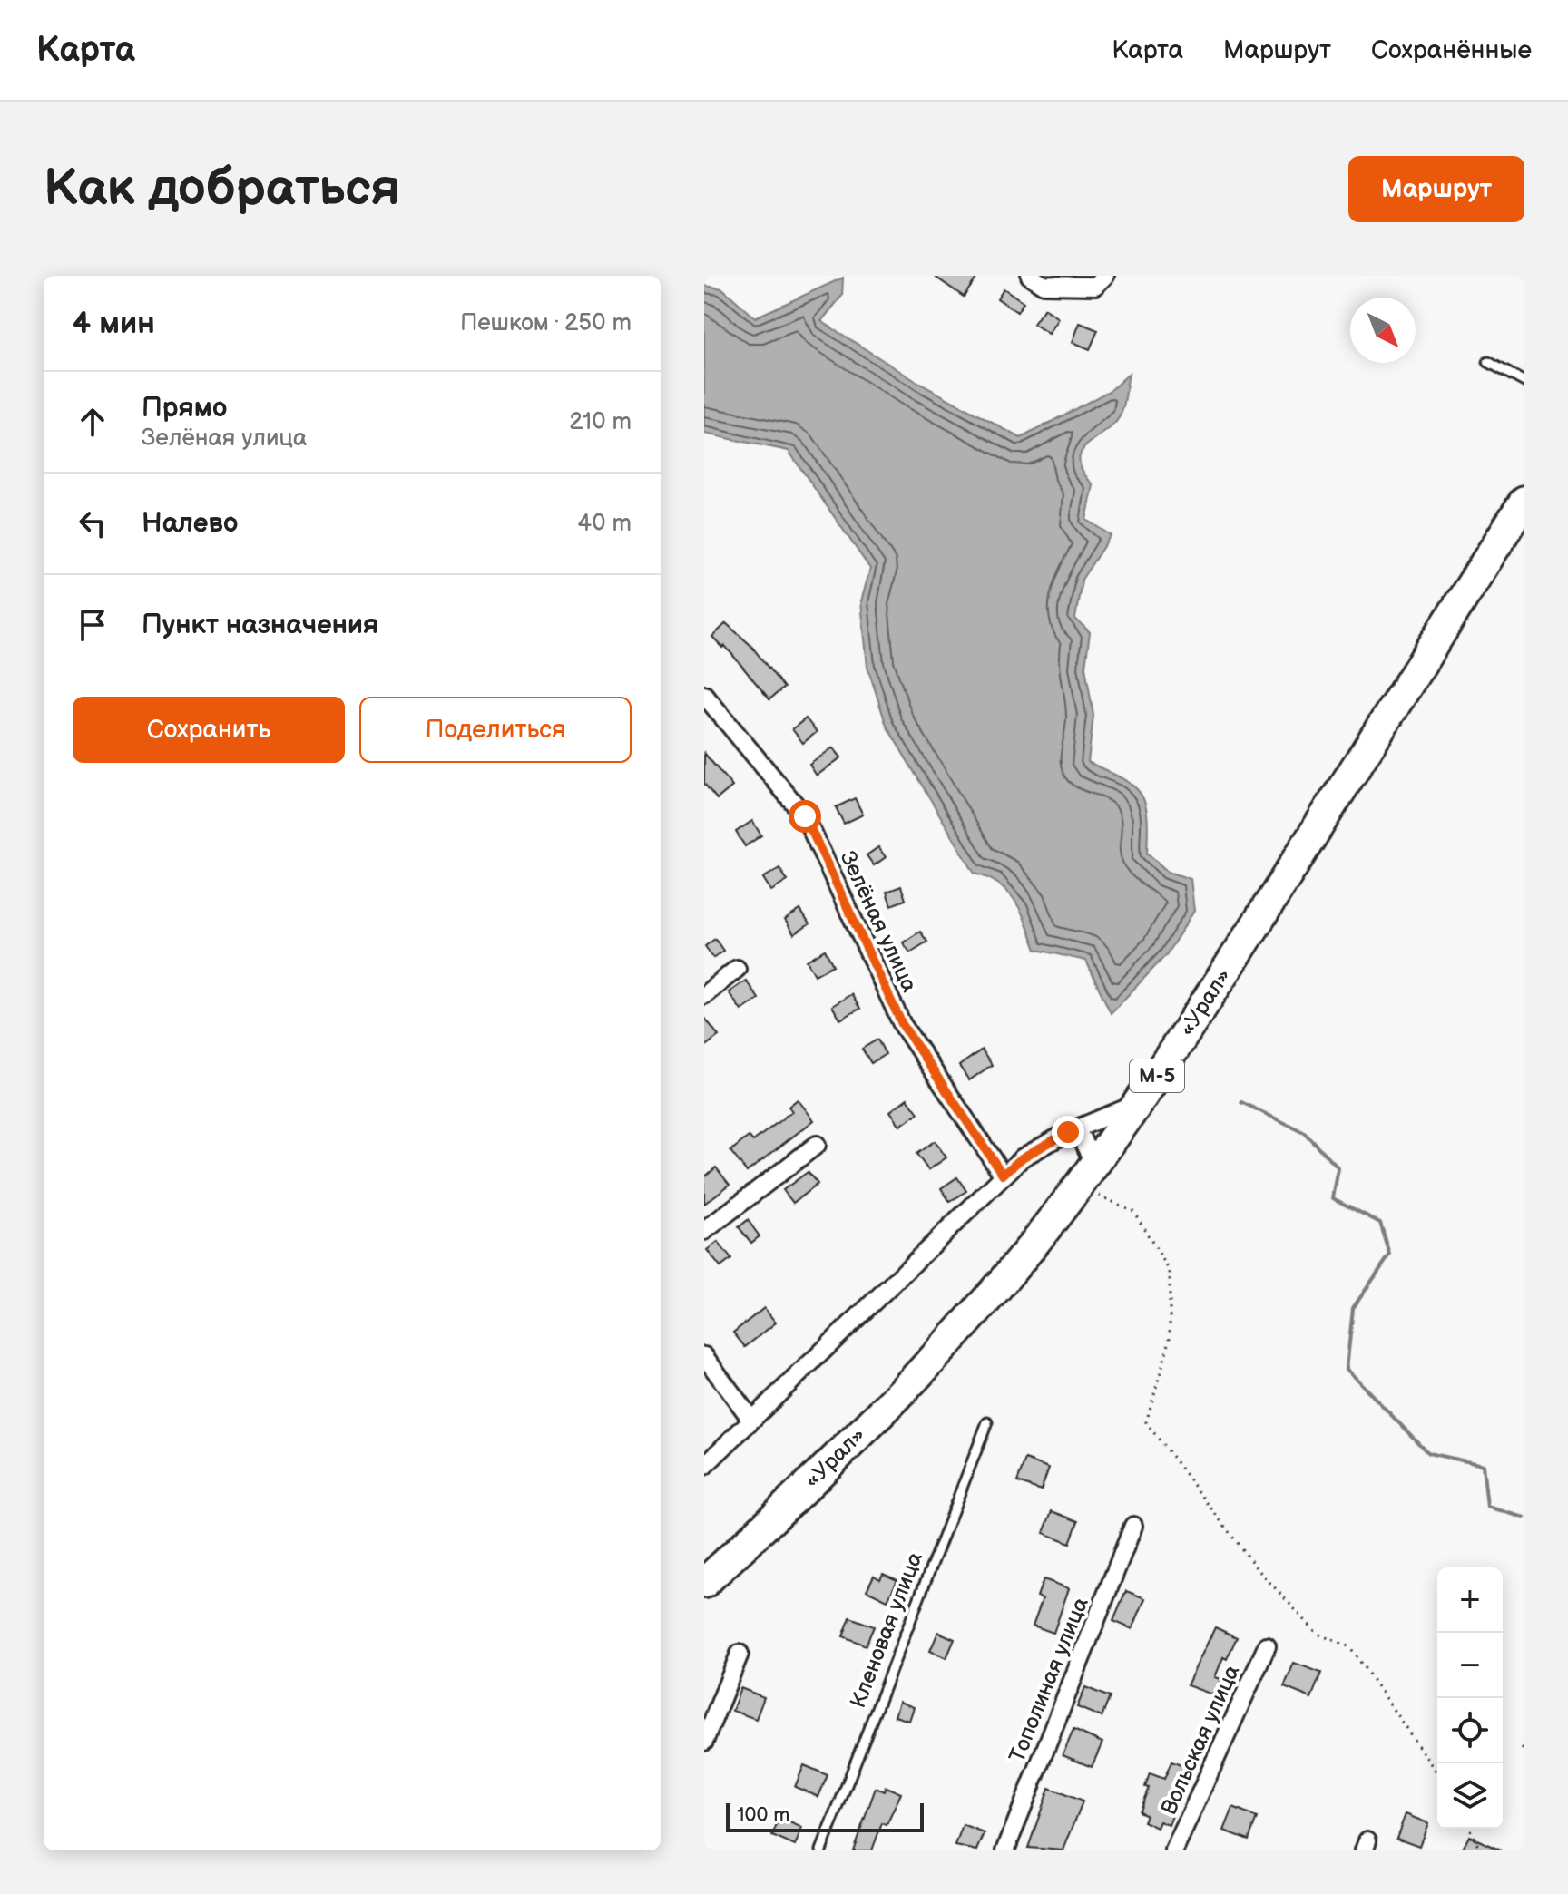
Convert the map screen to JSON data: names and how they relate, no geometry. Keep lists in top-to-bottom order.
{
  "streets": {
    "highway": ["«Урал»", "М-5"],
    "street": ["Зелёная улица", "Тополиная улица", "Вольская улица"],
    "lane": ["Кленовая улица"]
  },
  "scale_bar": "100 m",
  "north": "bottom right",
  "page": {
    "header": "Карта",
    "nav": ["Карта", "Маршрут", "Сохранённые"],
    "buttons": [
      "Маршрут",
      ["Сохранить", "Поделиться"]
    ],
    "title": "Как добраться",
    "heading": ["4 мин", "Пешком · 250 m"],
    "list": [
      ["Прямо", "Зелёная улица", "210 m"],
      ["Налево", "40 m"],
      "Пункт назначения"
    ],
    "map_buttons": ["+", "−"],
    "scale": "100 m"
  }
}
